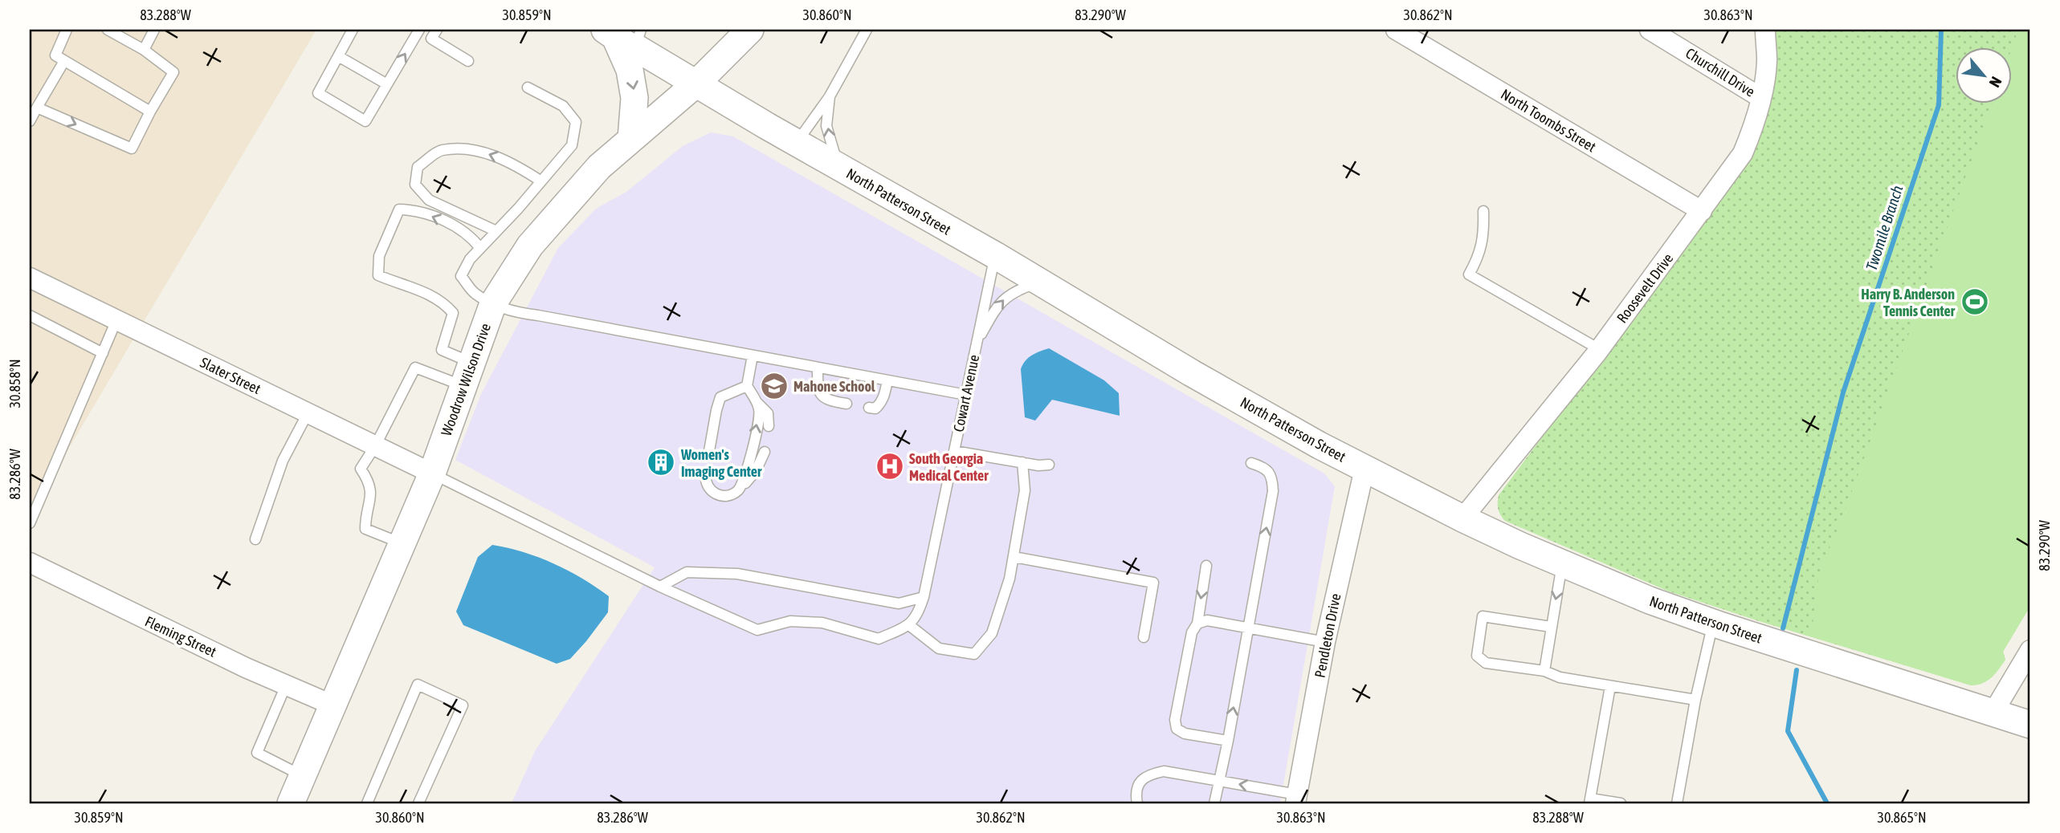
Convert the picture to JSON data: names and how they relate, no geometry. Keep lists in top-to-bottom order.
{
  "streets": {
    "main road": ["North Patterson Street", "Woodrow Wilson Drive"],
    "street": [
      "Churchill Drive",
      "North Toombs Street",
      "Roosevelt Drive",
      "Slater Street",
      "Pendleton Drive",
      "Fleming Street"
    ],
    "lane": ["Cowart Avenue"]
  },
  "crossings": [
    ["Churchill Drive", "Roosevelt Drive"],
    ["North Toombs Street", "Roosevelt Drive"],
    ["North Patterson Street", "Roosevelt Drive"],
    ["North Patterson Street", "Woodrow Wilson Drive"],
    ["North Patterson Street", "Cowart Avenue"],
    ["North Patterson Street", "Pendleton Drive"],
    ["Slater Street", "Woodrow Wilson Drive"],
    ["Woodrow Wilson Drive", "Fleming Street"]
  ],
  "water": ["Twomile Branch"],
  "places": {
    "sports": ["Harry B. Anderson Tennis Center"],
    "school or university": ["Mahone School"],
    "building": ["Women's Imaging Center"],
    "hospital": ["South Georgia Medical Center"]
  },
  "north": "bottom right",
  "coordinates": [
    "83.288°W",
    "30.859°N",
    "30.860°N",
    "83.290°W",
    "30.862°N",
    "30.863°N",
    "30.858°N",
    "83.286°W",
    "30.865°N"
  ]
}
